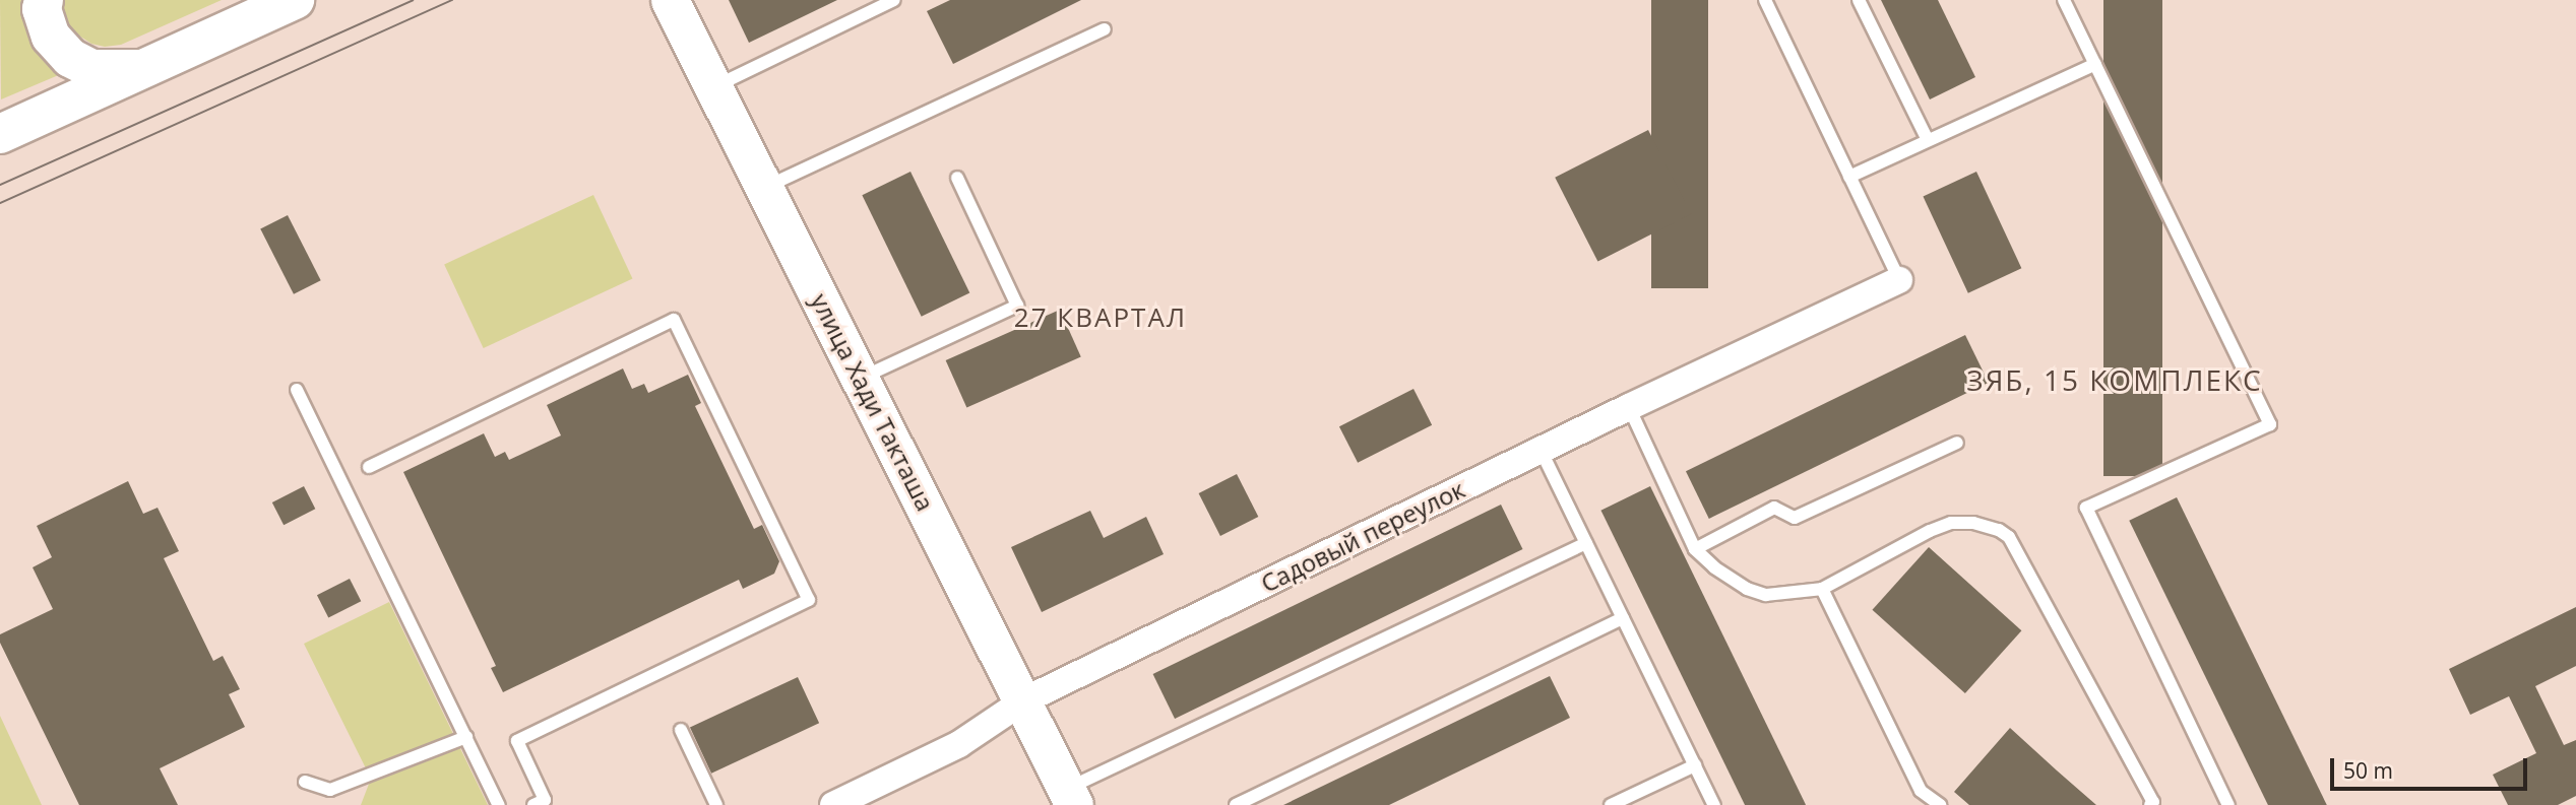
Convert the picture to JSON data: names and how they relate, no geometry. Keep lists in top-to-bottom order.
{
  "streets": {
    "main road": ["улица Хади Такташа"],
    "street": ["Садовый переулок"]
  },
  "crossings": [
    ["улица Хади Такташа", "Садовый переулок"]
  ],
  "districts": ["27 КВАРТАЛ", "ЗЯБ, 15 КОМПЛЕКС"],
  "scale_bar": "50 m"
}
